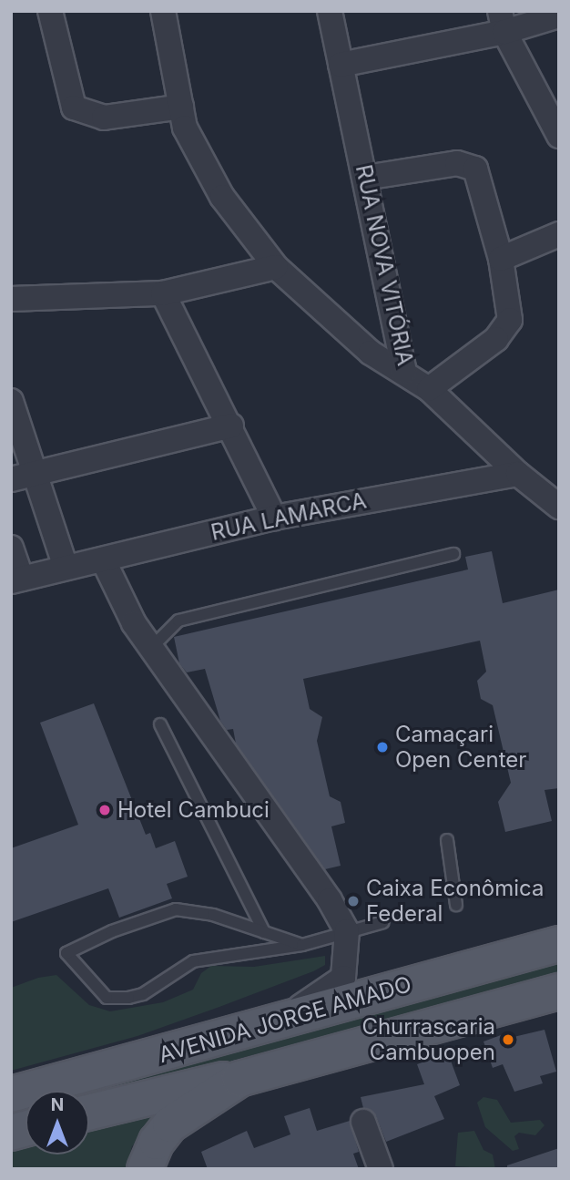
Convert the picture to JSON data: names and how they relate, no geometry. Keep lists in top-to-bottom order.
{
  "streets": {
    "main road": ["AVENIDA JORGE AMADO"],
    "street": ["RUA NOVA VITÓRIA", "RUA LAMARCA"]
  },
  "crossings": [
    ["RUA NOVA VITÓRIA", "RUA LAMARCA"]
  ],
  "places": [
    "Camaçari Open Center",
    "Hotel Cambuci",
    "Caixa Econômica Federal",
    "Churrascaria Cambuopen"
  ],
  "north": "top"
}
